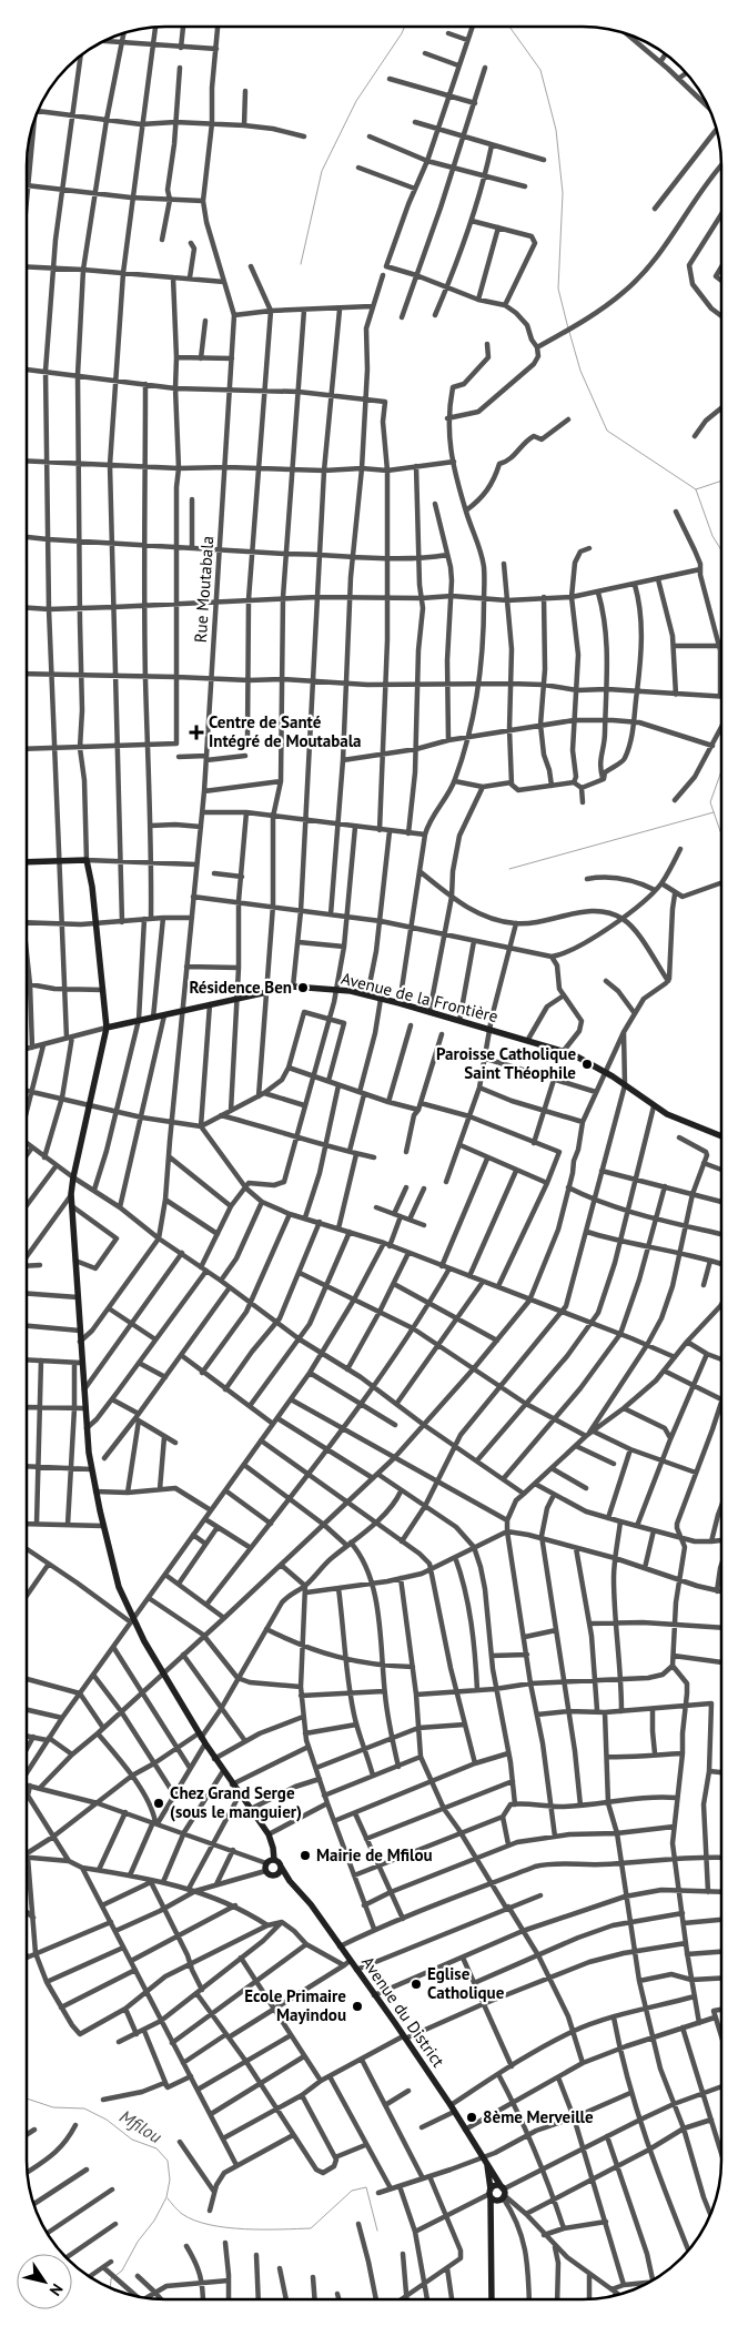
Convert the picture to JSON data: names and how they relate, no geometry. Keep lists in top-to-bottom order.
{
  "streets": {
    "street": ["Rue Moutabala", "Avenue de la Frontière", "Avenue du District"]
  },
  "crossings": [
    ["Rue Moutabala", "Avenue de la Frontière"]
  ],
  "water": ["Mfilou"],
  "places": {
    "health": ["Centre de Santé Intégré de Moutabala"],
    "other": [
      "Résidence Ben",
      "Paroisse Catholique Saint Théophile",
      "Chez Grand Serge (sous le manguier)",
      "Mairie de Mfilou",
      "Eglise Catholique",
      "Ecole Primaire Mayindou",
      "8ème Merveille"
    ]
  },
  "north": "bottom right"
}
